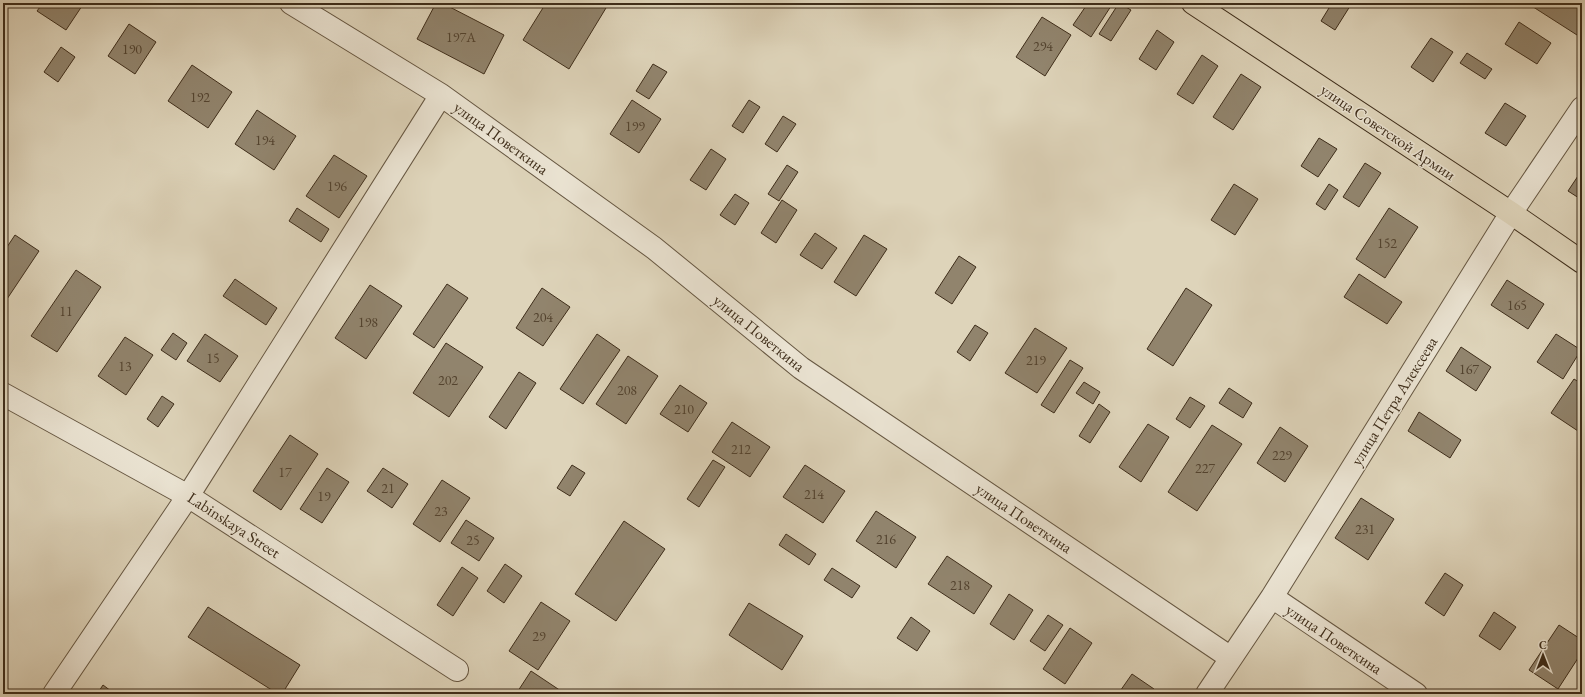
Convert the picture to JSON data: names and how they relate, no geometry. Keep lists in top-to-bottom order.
{
  "streets": {
    "main road": ["улица Советской Армии"],
    "street": ["улица Поветкина", "улица Петра Алексеева", "Labinskaya Street"]
  },
  "crossings": [
    ["улица Советской Армии", "улица Петра Алексеева"],
    ["улица Поветкина", "улица Петра Алексеева"]
  ],
  "house_numbers": [
    "197А",
    "294",
    "190",
    "192",
    "199",
    "194",
    "196",
    "152",
    "165",
    "11",
    "204",
    "198",
    "15",
    "219",
    "13",
    "167",
    "202",
    "208",
    "210",
    "212",
    "229",
    "227",
    "17",
    "21",
    "214",
    "19",
    "23",
    "231",
    "216",
    "25",
    "218",
    "29"
  ],
  "north": "top"
}
